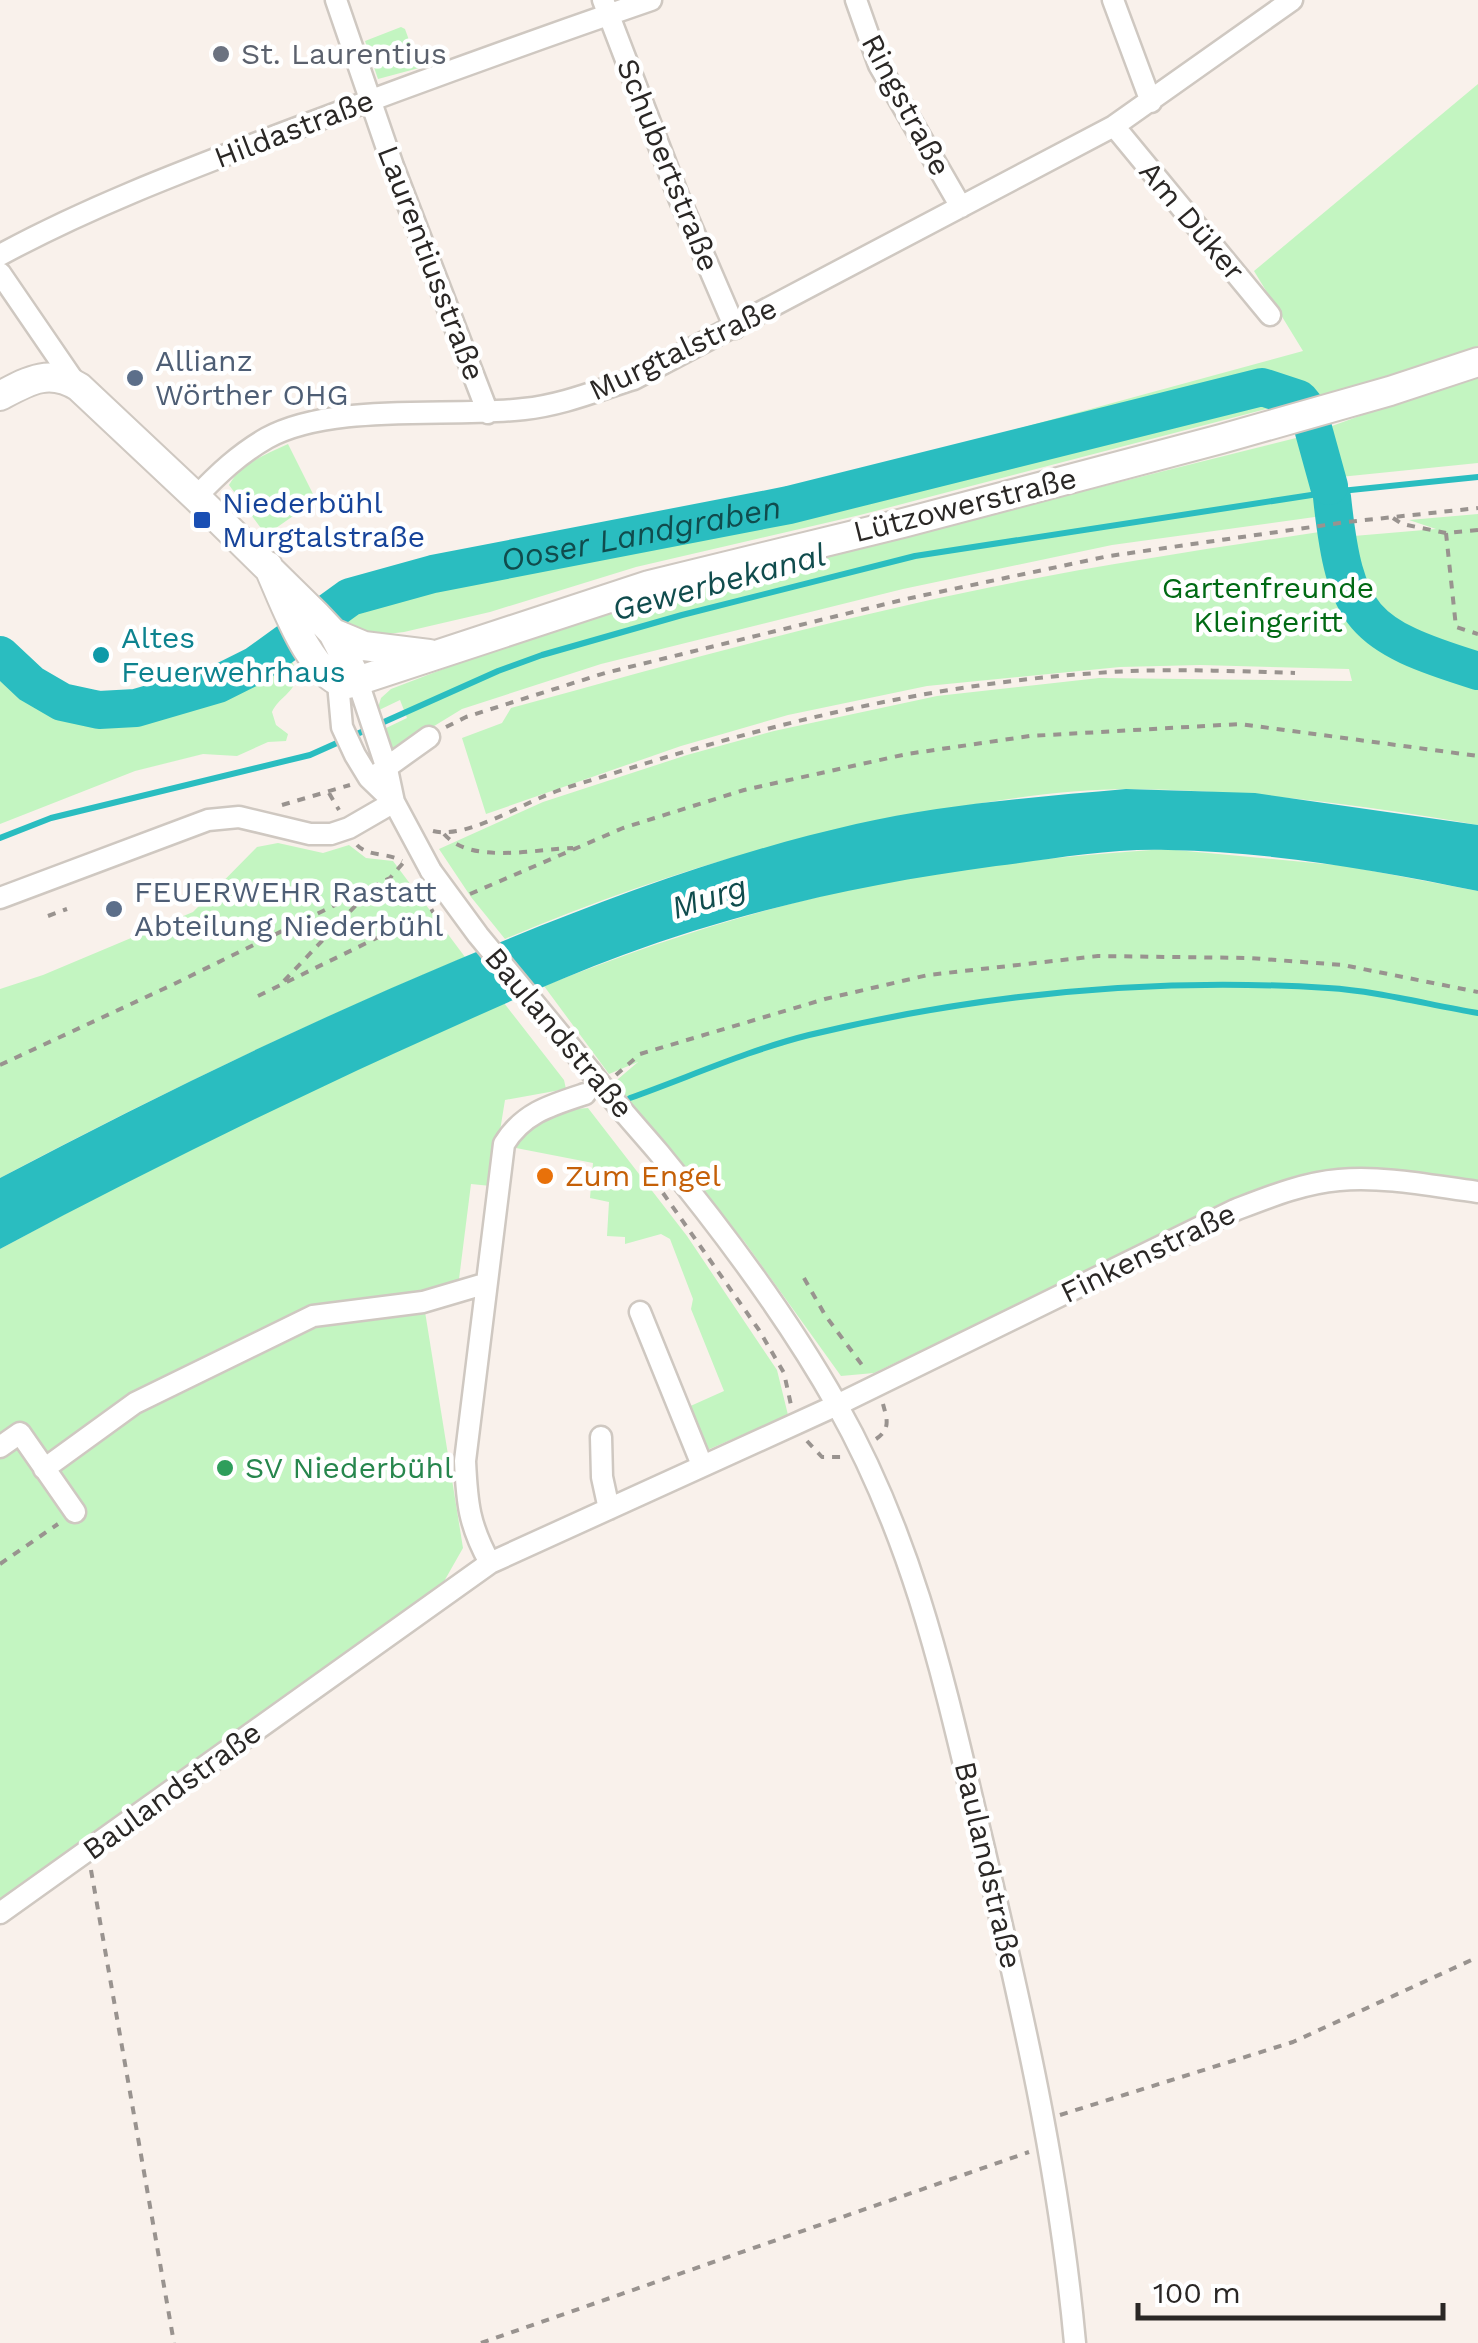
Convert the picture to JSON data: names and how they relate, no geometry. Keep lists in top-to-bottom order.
{
  "streets": {
    "main road": ["Lützowerstraße", "Baulandstraße"],
    "street": [
      "Ringstraße",
      "Hildastraße",
      "Schubertstraße",
      "Am Düker",
      "Laurentiusstraße",
      "Murgtalstraße",
      "Finkenstraße"
    ]
  },
  "crossings": [
    ["Ringstraße", "Murgtalstraße"],
    ["Hildastraße", "Schubertstraße"],
    ["Hildastraße", "Laurentiusstraße"],
    ["Schubertstraße", "Murgtalstraße"],
    ["Am Düker", "Murgtalstraße"],
    ["Laurentiusstraße", "Murgtalstraße"],
    ["Murgtalstraße", "Baulandstraße"],
    ["Lützowerstraße", "Baulandstraße"],
    ["Baulandstraße", "Finkenstraße"]
  ],
  "water": ["Ooser Landgraben", "Gewerbekanal", "Murg"],
  "parks": ["Gartenfreunde Kleingeritt"],
  "places": {
    "other": [
      "St. Laurentius",
      "Allianz Wörther OHG",
      "Altes Feuerwehrhaus",
      "FEUERWEHR Rastatt Abteilung Niederbühl",
      "Zum Engel",
      "SV Niederbühl"
    ],
    "transit": ["Niederbühl Murgtalstraße"]
  },
  "scale_bar": "100 m"
}
